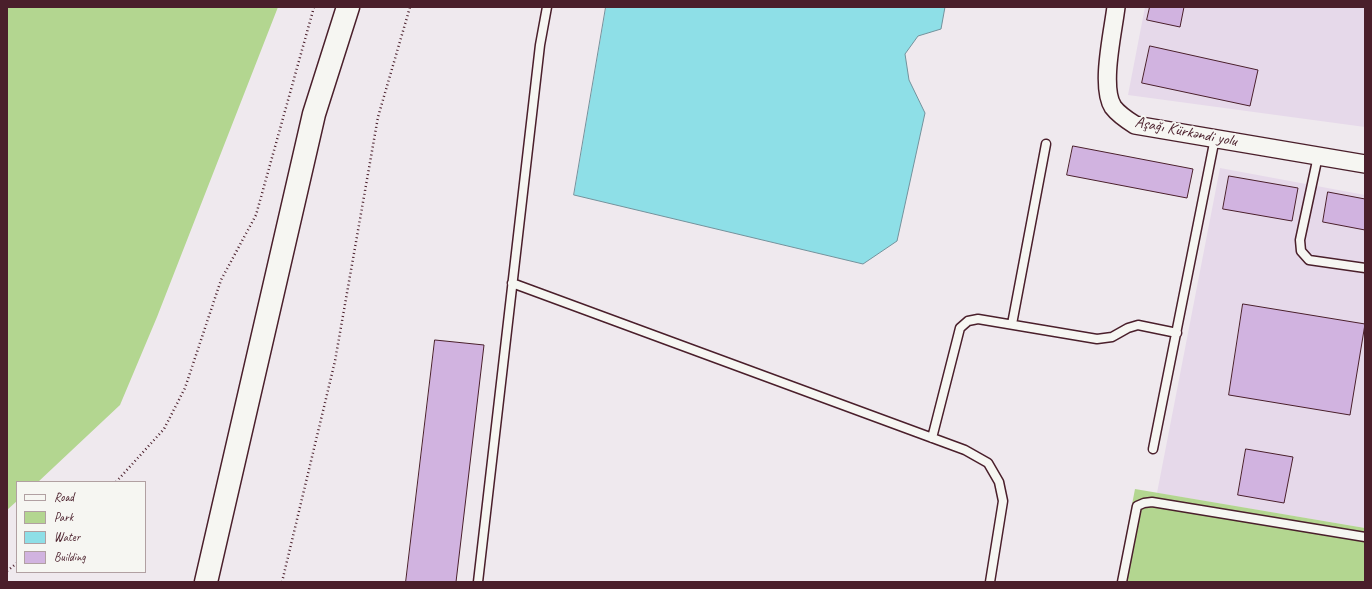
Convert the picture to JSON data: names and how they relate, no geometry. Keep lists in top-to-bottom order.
{
  "streets": {
    "street": ["Aşağı Kürkəndi yolu"]
  },
  "legend": [
    "Road",
    "Park",
    "Water",
    "Building"
  ]
}
